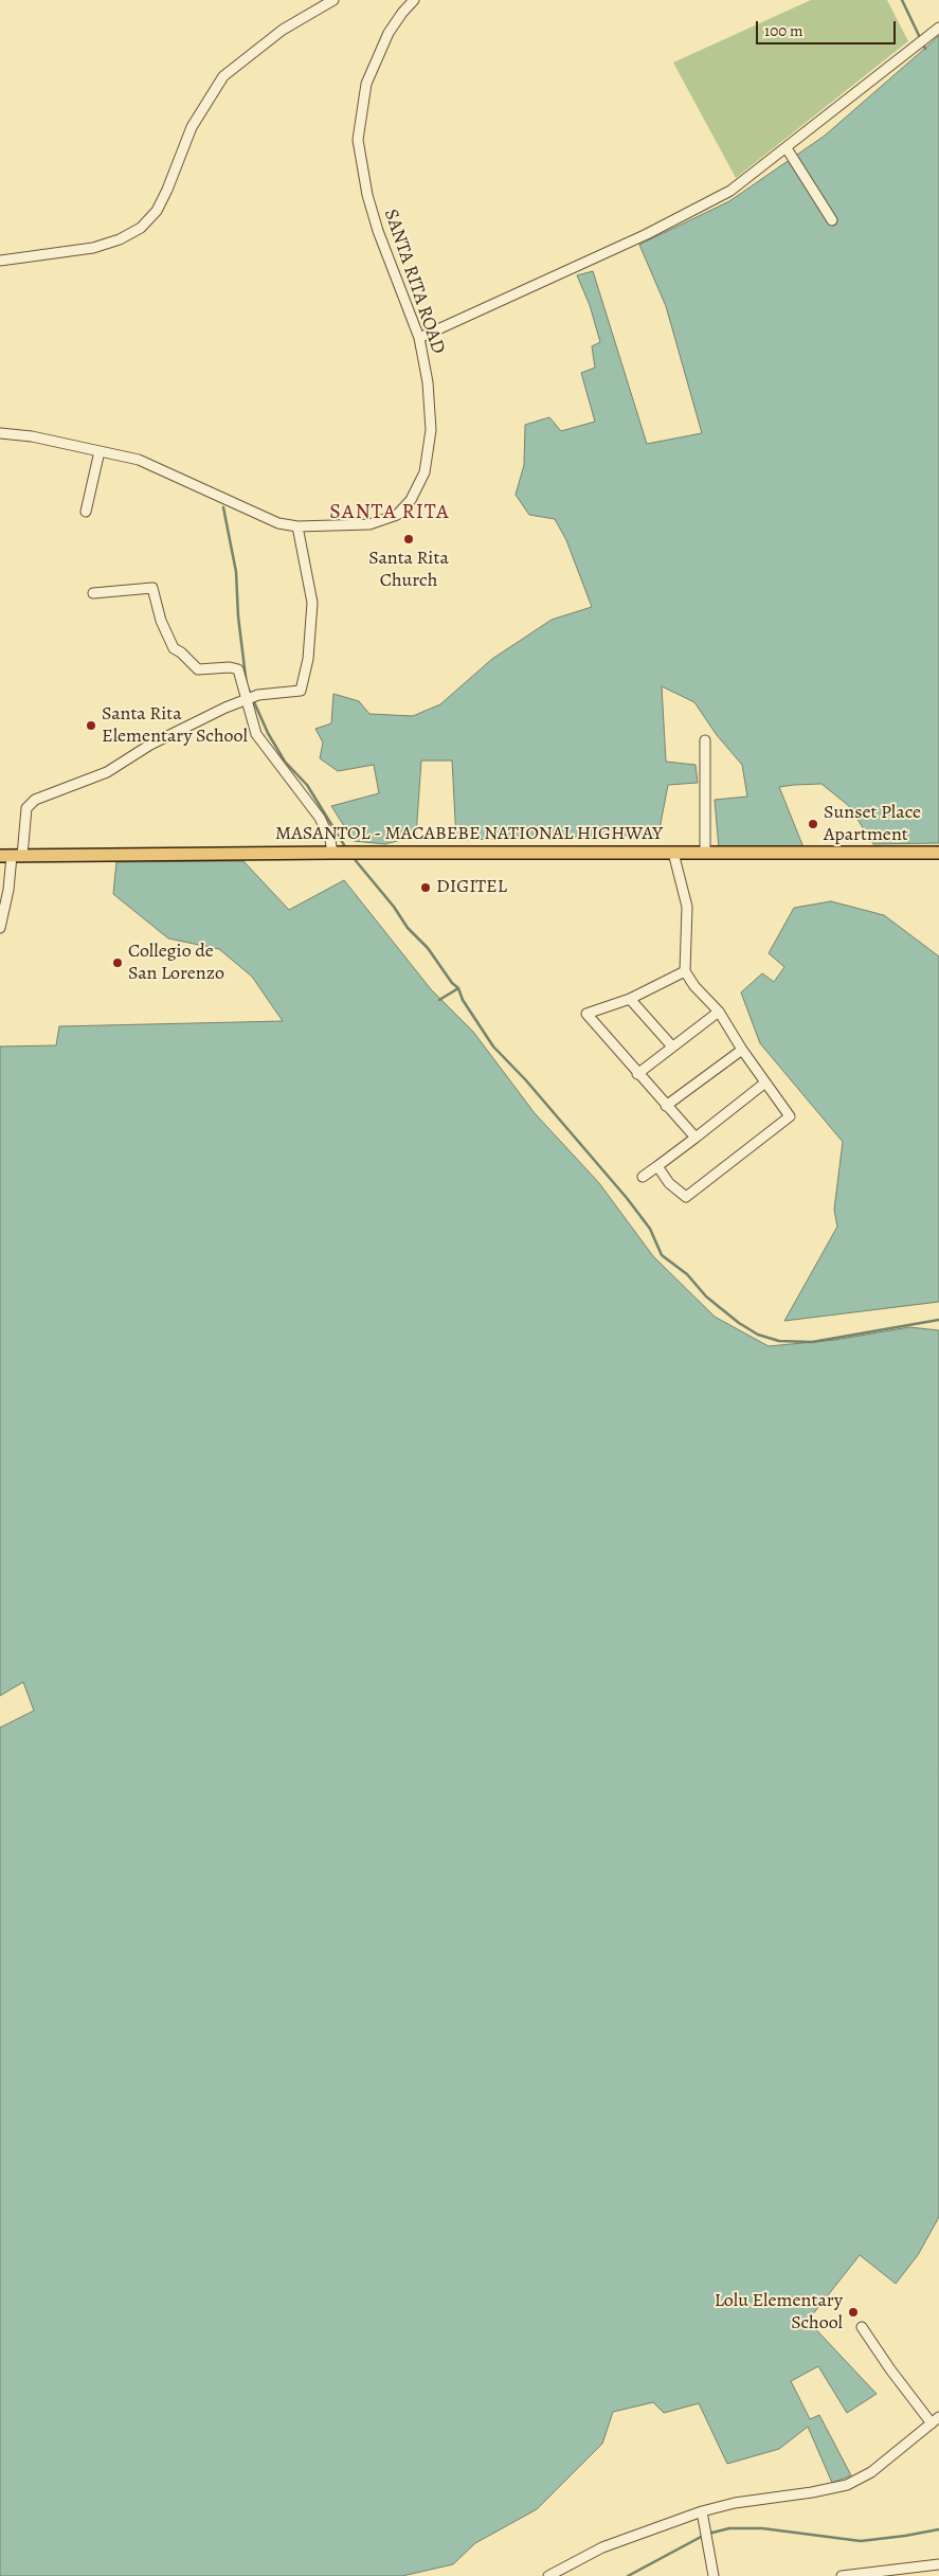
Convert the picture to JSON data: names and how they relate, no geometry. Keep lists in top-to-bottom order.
{
  "streets": {
    "main road": ["MASANTOL - MACABEBE NATIONAL HIGHWAY"],
    "street": ["SANTA RITA ROAD"]
  },
  "districts": ["SANTA RITA"],
  "places": [
    "Santa Rita Church",
    "Santa Rita Elementary School",
    "Sunset Place Apartment",
    "DIGITEL",
    "Collegio de San Lorenzo",
    "Lolu Elementary School"
  ],
  "scale_bar": "100 m"
}
